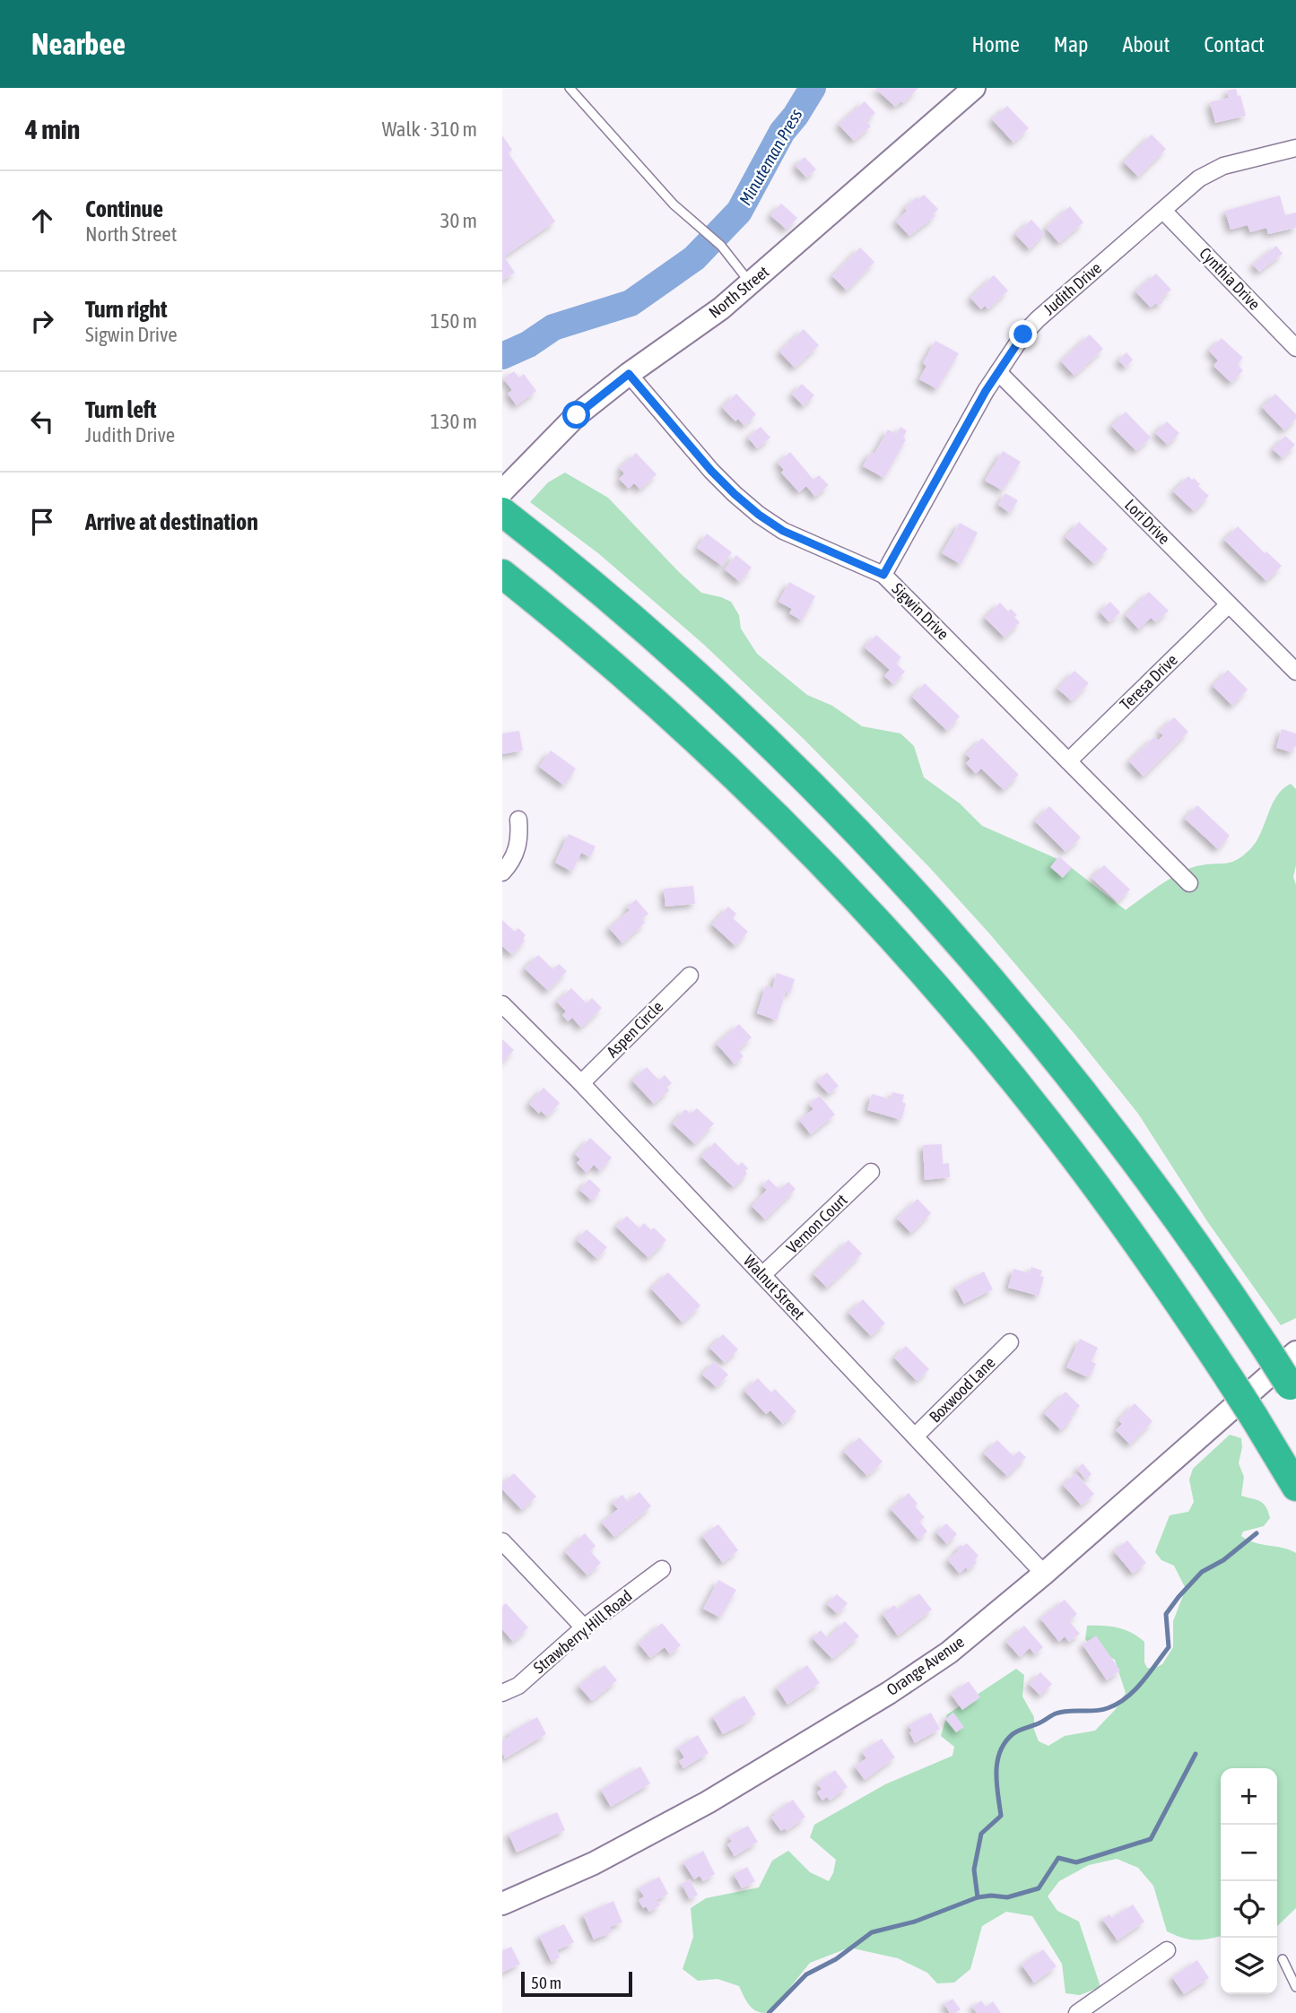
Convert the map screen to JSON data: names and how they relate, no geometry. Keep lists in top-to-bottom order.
{
  "streets": {
    "main road": ["North Street", "Orange Avenue"],
    "street": [
      "Cynthia Drive",
      "Judith Drive",
      "Lori Drive",
      "Sigwin Drive",
      "Teresa Drive",
      "Aspen Circle",
      "Vernon Court",
      "Walnut Street",
      "Boxwood Lane",
      "Strawberry Hill Road"
    ]
  },
  "crossings": [
    ["Cynthia Drive", "Judith Drive"],
    ["Judith Drive", "Lori Drive"],
    ["Judith Drive", "Sigwin Drive"],
    ["North Street", "Sigwin Drive"],
    ["Lori Drive", "Teresa Drive"],
    ["Sigwin Drive", "Teresa Drive"],
    ["Aspen Circle", "Walnut Street"],
    ["Vernon Court", "Walnut Street"],
    ["Walnut Street", "Boxwood Lane"],
    ["Walnut Street", "Orange Avenue"]
  ],
  "water": ["Minuteman Press"],
  "scale_bar": "50 m",
  "page": {
    "header": "Nearbee",
    "nav": [
      "Home",
      "Map",
      "About",
      "Contact"
    ],
    "heading": ["4 min", "Walk · 310 m"],
    "list": [
      ["Continue", "North Street", "30 m"],
      ["Turn right", "Sigwin Drive", "150 m"],
      ["Turn left", "Judith Drive", "130 m"],
      "Arrive at destination"
    ],
    "map_buttons": ["+", "−"],
    "scale": "50 m"
  }
}
